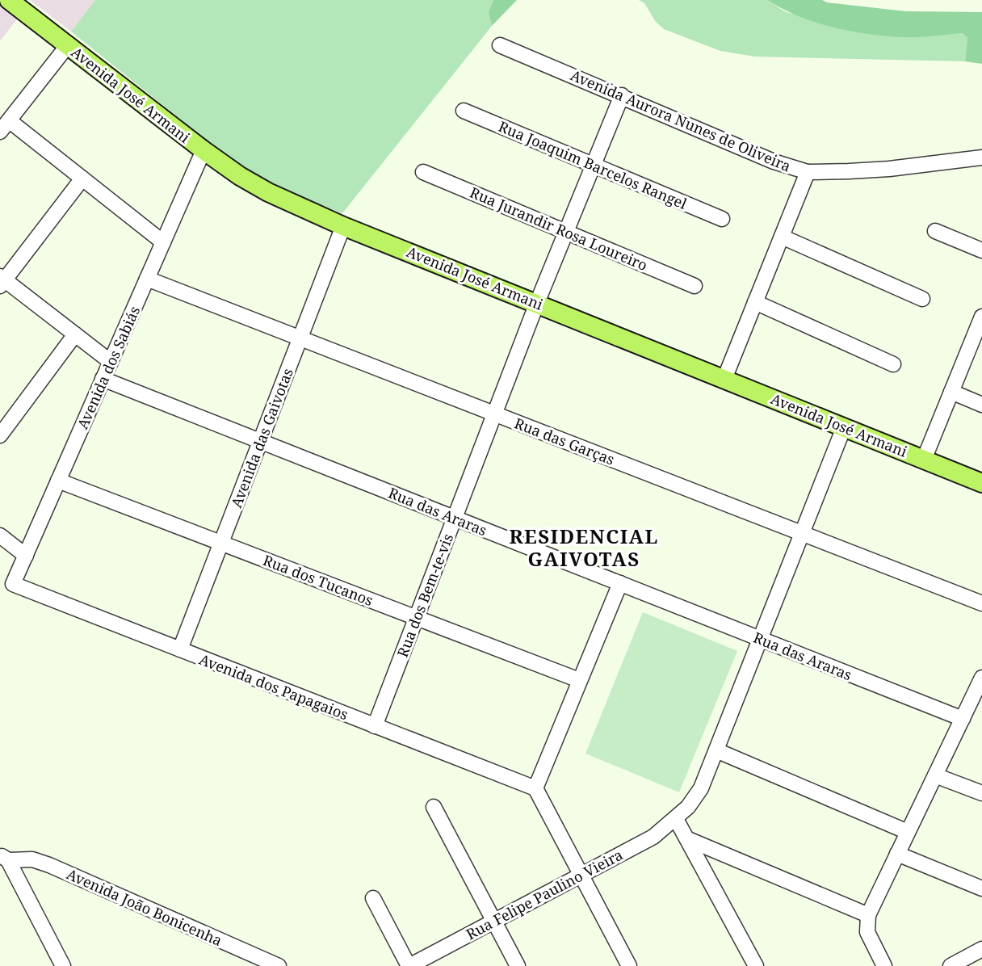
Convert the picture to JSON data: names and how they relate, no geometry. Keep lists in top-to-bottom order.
{
  "streets": {
    "main road": ["Avenida José Armani"],
    "street": [
      "Avenida Aurora Nunes de Oliveira",
      "Rua Joaquim Barcelos Rangel",
      "Rua Jurandir Rosa Loureiro",
      "Avenida dos Sabiás",
      "Avenida das Gaivotas",
      "Rua das Garças",
      "Rua das Araras",
      "Rua dos Tucanos",
      "Rua dos Bem-te-vis",
      "Avenida dos Papagaios",
      "Rua Felipe Paulino Vieira",
      "Avenida João Bonicenha"
    ]
  },
  "crossings": [
    ["Avenida José Armani", "Avenida dos Sabiás"],
    ["Avenida José Armani", "Avenida das Gaivotas"],
    ["Avenida José Armani", "Rua dos Bem-te-vis"],
    ["Avenida José Armani", "Rua Felipe Paulino Vieira"],
    ["Avenida Aurora Nunes de Oliveira", "Rua dos Bem-te-vis"],
    ["Rua Joaquim Barcelos Rangel", "Rua dos Bem-te-vis"],
    ["Rua Jurandir Rosa Loureiro", "Rua dos Bem-te-vis"],
    ["Avenida dos Sabiás", "Rua das Garças"],
    ["Avenida dos Sabiás", "Rua das Araras"],
    ["Avenida dos Sabiás", "Rua dos Tucanos"],
    ["Avenida dos Sabiás", "Avenida dos Papagaios"],
    ["Avenida das Gaivotas", "Rua das Garças"],
    ["Avenida das Gaivotas", "Rua das Araras"],
    ["Avenida das Gaivotas", "Rua dos Tucanos"],
    ["Avenida das Gaivotas", "Avenida dos Papagaios"],
    ["Rua das Garças", "Rua dos Bem-te-vis"],
    ["Rua das Garças", "Rua Felipe Paulino Vieira"],
    ["Rua das Araras", "Rua dos Bem-te-vis"],
    ["Rua das Araras", "Rua Felipe Paulino Vieira"],
    ["Rua dos Tucanos", "Rua dos Bem-te-vis"],
    ["Rua dos Bem-te-vis", "Avenida dos Papagaios"]
  ],
  "districts": ["RESIDENCIAL GAIVOTAS"]
}
